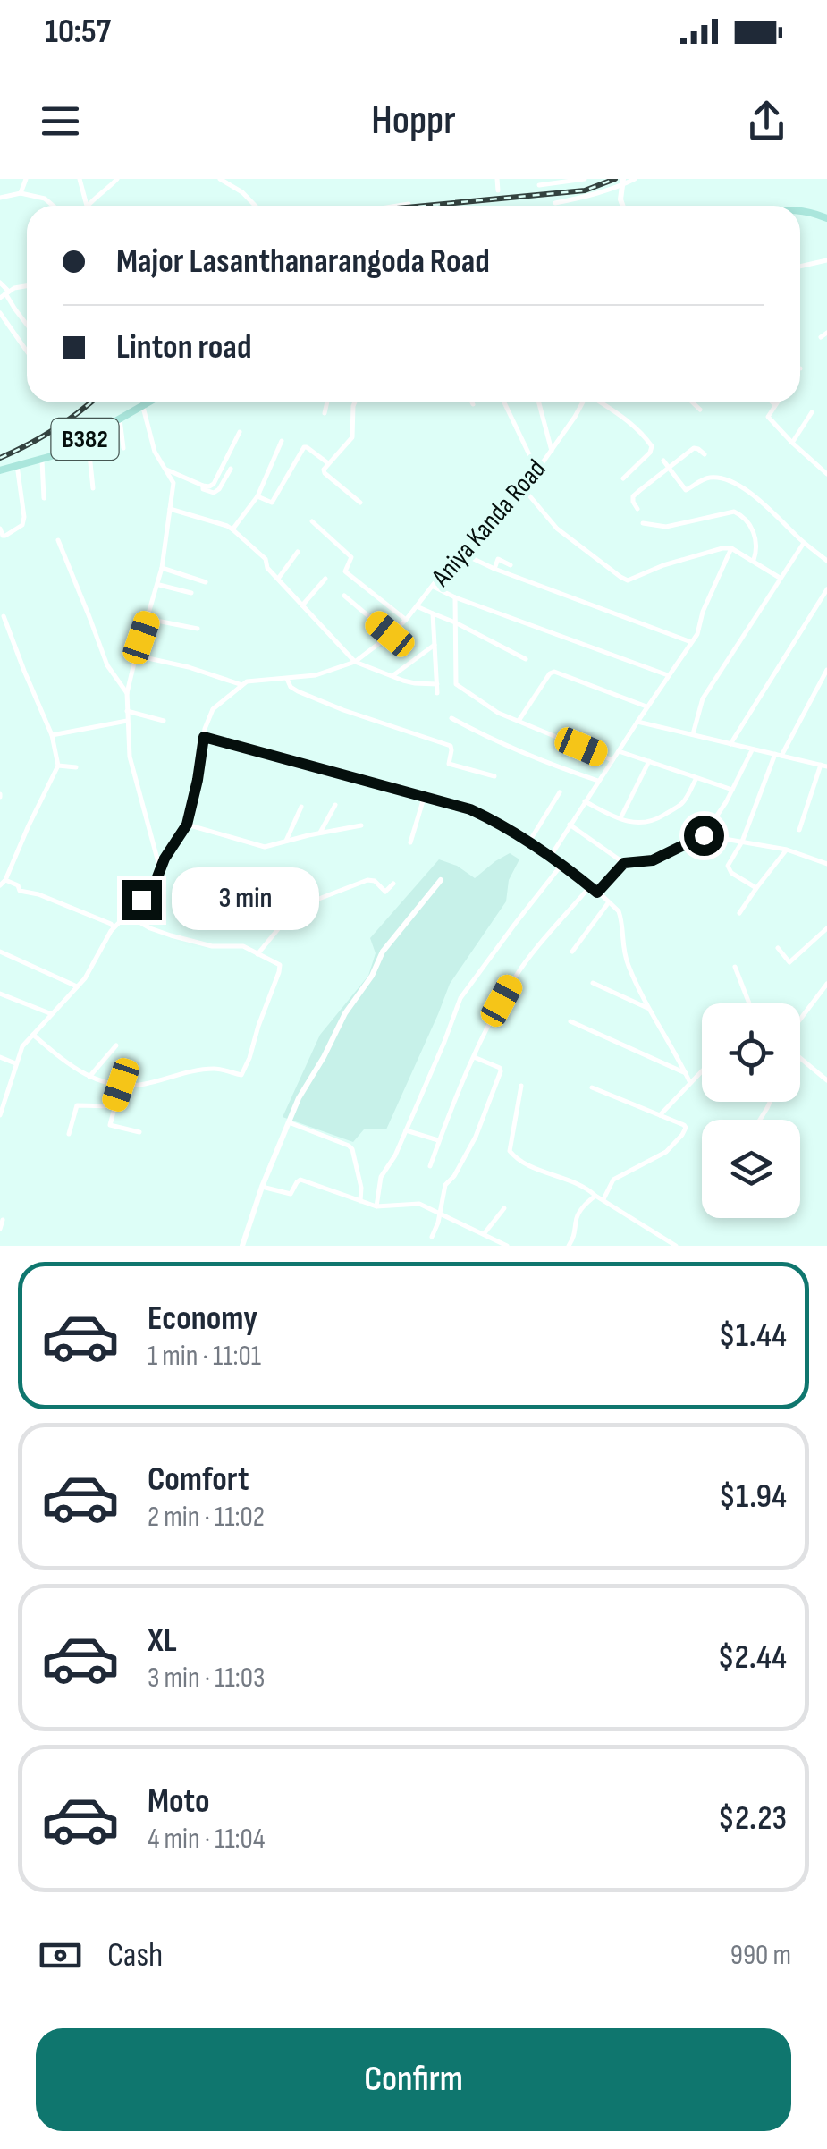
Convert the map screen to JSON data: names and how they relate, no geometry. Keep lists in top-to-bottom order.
{
  "streets": {
    "main road": ["B382"],
    "street": ["Aniya Kanda Road"]
  },
  "page": {
    "status": "10:57",
    "header": "Hoppr",
    "banner": ["Major Lasanthanarangoda Road", "Linton road"],
    "bubble": "3 min",
    "list": [
      {
        "name": "Economy",
        "note": "1 min · 11:01",
        "value": "$1.44"
      },
      {
        "name": "Comfort",
        "note": "2 min · 11:02",
        "value": "$1.94"
      },
      {
        "name": "XL",
        "note": "3 min · 11:03",
        "value": "$2.44"
      },
      {
        "name": "Moto",
        "note": "4 min · 11:04",
        "value": "$2.23"
      }
    ],
    "pay": ["Cash", "990 m"],
    "buttons": "Confirm"
  }
}
